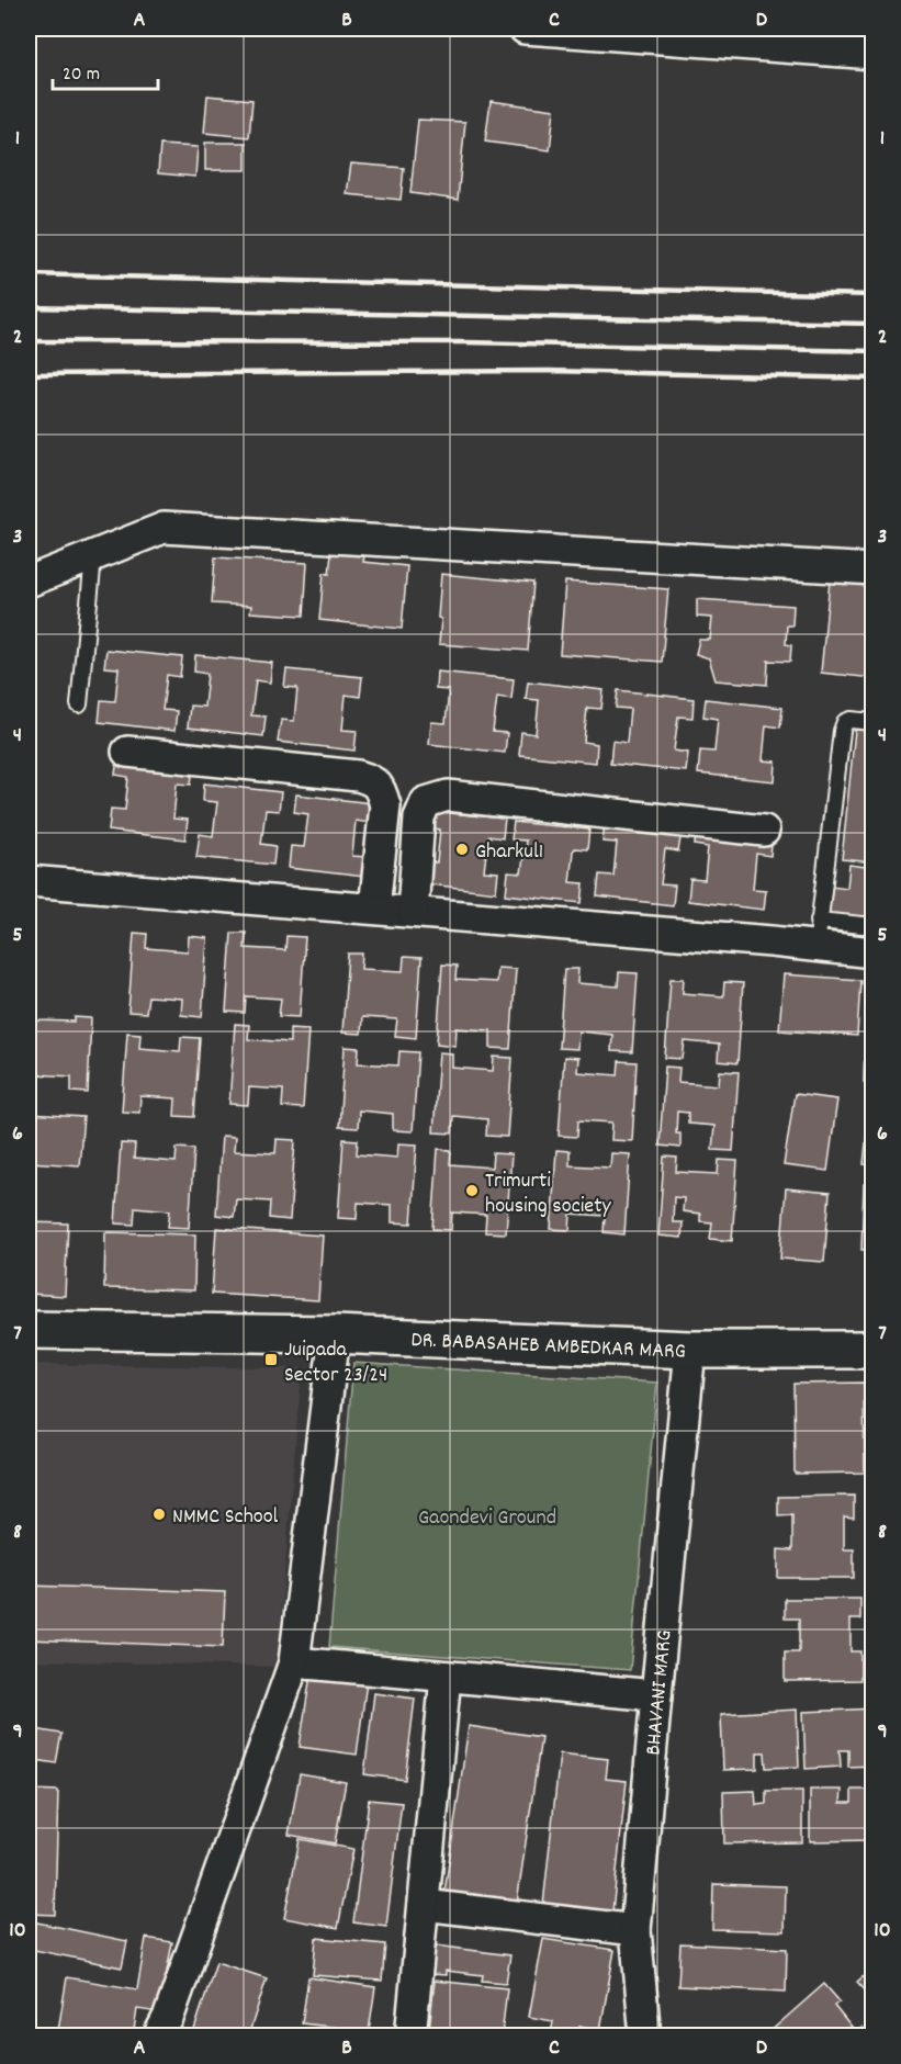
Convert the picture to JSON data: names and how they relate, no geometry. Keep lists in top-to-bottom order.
{
  "streets": {
    "main road": ["DR. BABASAHEB AMBEDKAR MARG"],
    "street": ["BHAVANI MARG"]
  },
  "crossings": [
    ["DR. BABASAHEB AMBEDKAR MARG", "BHAVANI MARG"]
  ],
  "parks": ["Gaondevi Ground"],
  "places": {
    "other": ["Gharkul1", "Trimurti housing society", "NMMC School"],
    "transit": ["Juipada Sector 23/24"]
  },
  "scale_bar": "20 m",
  "grid": {
    "columns": [
      "A",
      "B",
      "C",
      "D"
    ],
    "rows": [
      "1",
      "2",
      "3",
      "4",
      "5",
      "6",
      "7",
      "8",
      "9",
      "10"
    ]
  }
}
